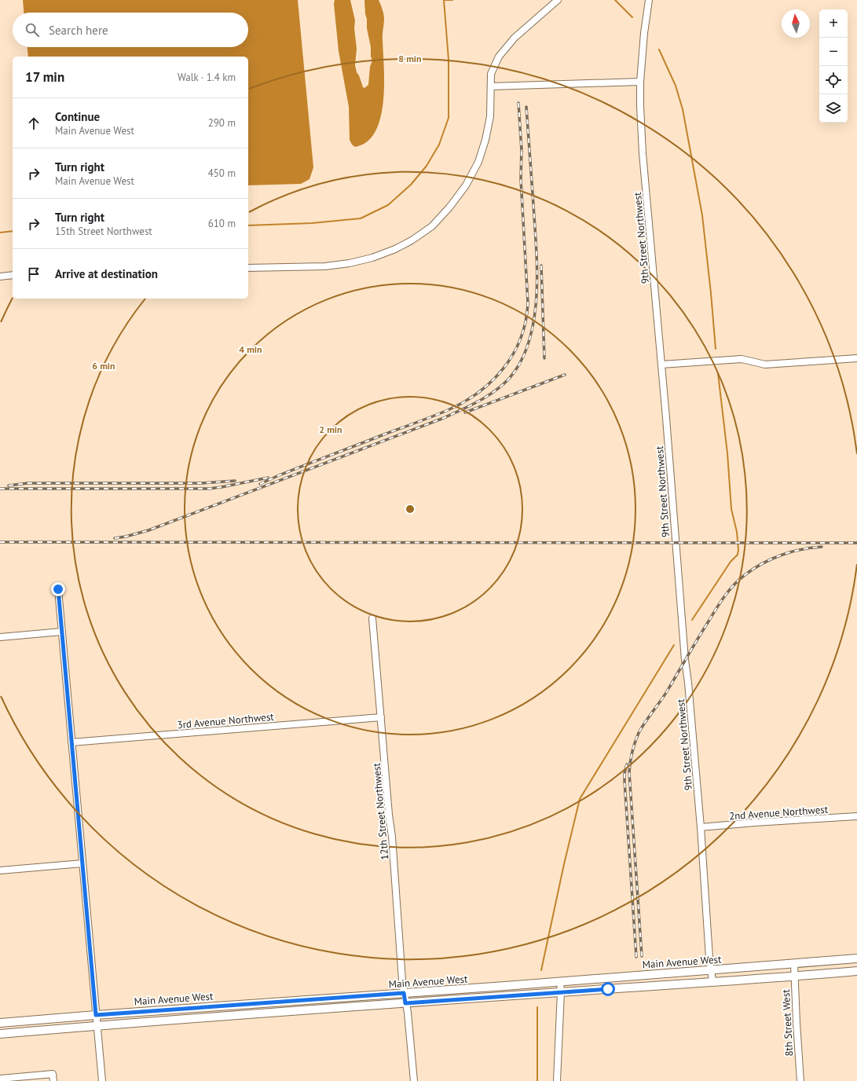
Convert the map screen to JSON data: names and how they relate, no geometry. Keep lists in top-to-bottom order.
{
  "streets": {
    "main road": ["Main Avenue West"],
    "street": [
      "9th Street Northwest",
      "3rd Avenue Northwest",
      "12th Street Northwest",
      "2nd Avenue Northwest",
      "8th Street West"
    ]
  },
  "crossings": [
    ["9th Street Northwest", "2nd Avenue Northwest"],
    ["9th Street Northwest", "Main Avenue West"],
    ["3rd Avenue Northwest", "12th Street Northwest"],
    ["12th Street Northwest", "Main Avenue West"],
    ["Main Avenue West", "8th Street West"]
  ],
  "north": "top",
  "page": {
    "map_buttons": ["+", "−"],
    "search": "Search here",
    "heading": ["17 min", "Walk · 1.4 km"],
    "list": [
      ["Continue", "Main Avenue West", "290 m"],
      ["Turn right", "Main Avenue West", "450 m"],
      ["Turn right", "15th Street Northwest", "610 m"],
      "Arrive at destination"
    ]
  },
  "rings": [
    "8 min",
    "4 min",
    "6 min",
    "2 min"
  ]
}
